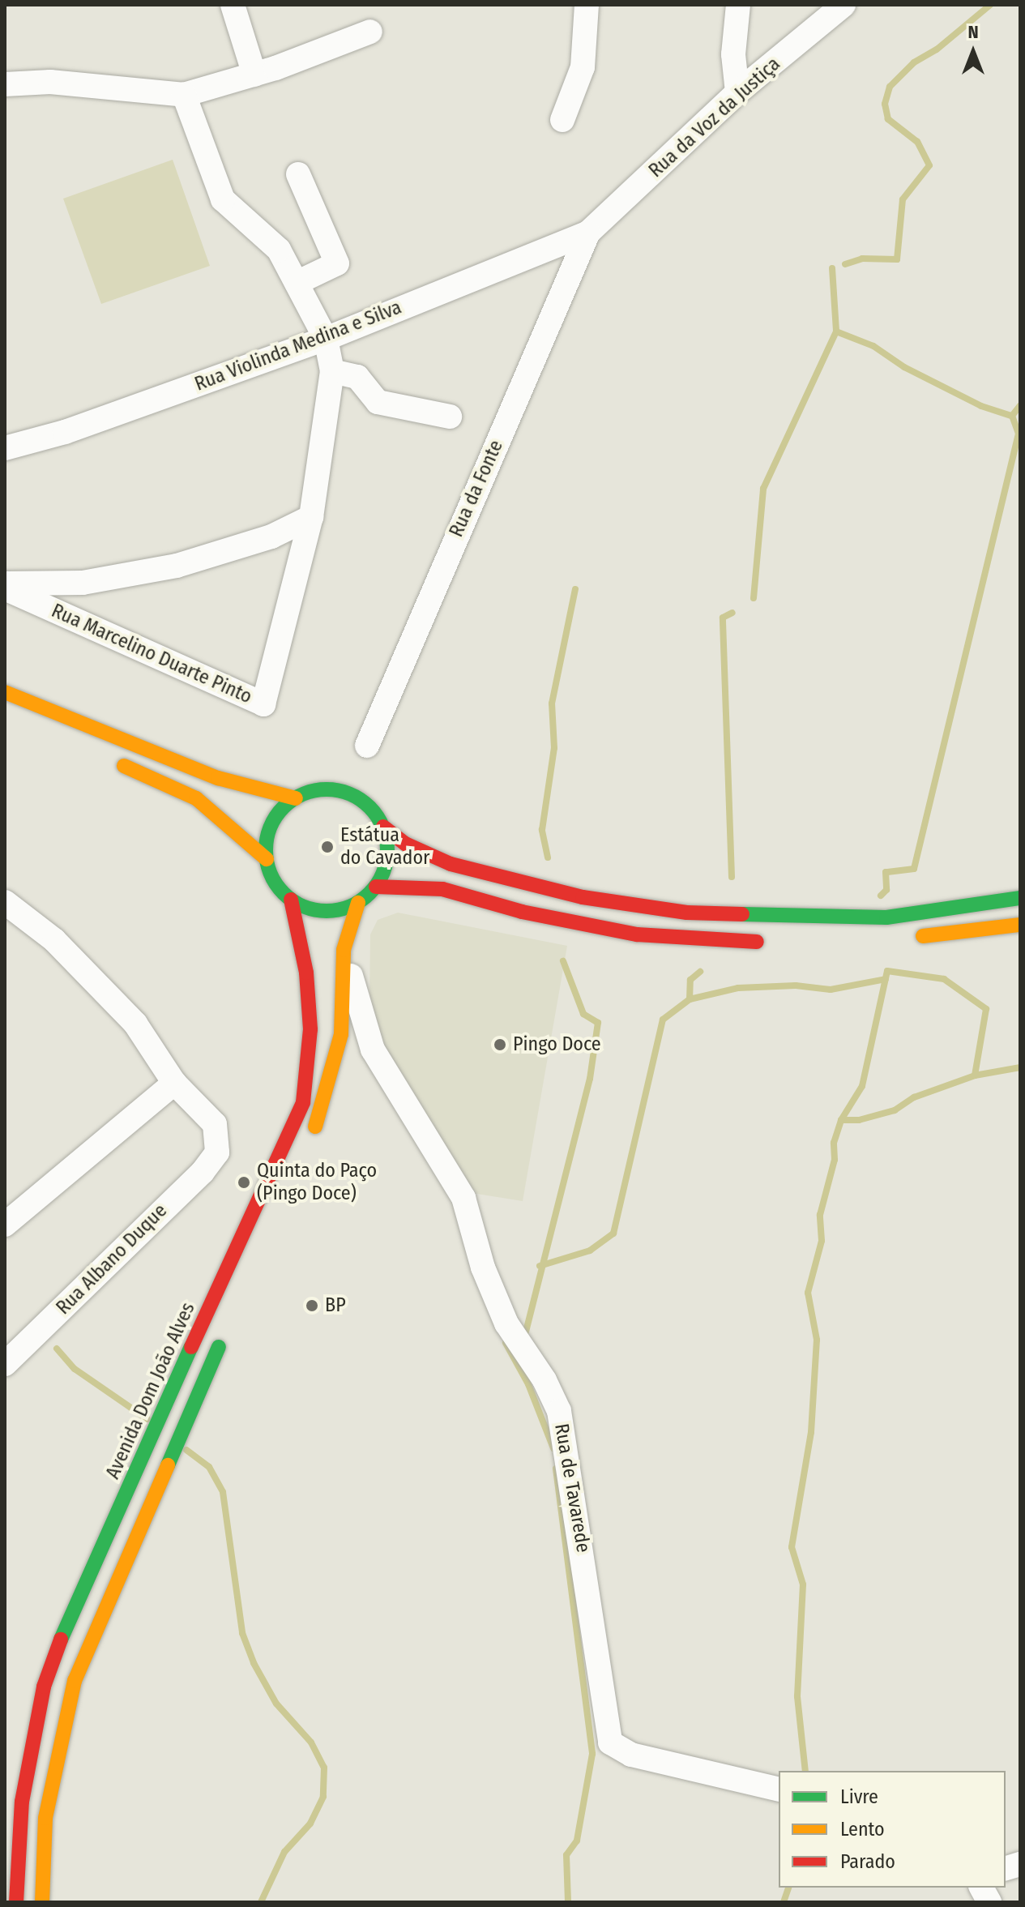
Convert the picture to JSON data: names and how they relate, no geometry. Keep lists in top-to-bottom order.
{
  "streets": {
    "main road": ["Avenida Dom João Alves"],
    "street": [
      "Rua da Voz da Justiça",
      "Rua Violinda Medina e Silva",
      "Rua da Fonte",
      "Rua Marcelino Duarte Pinto",
      "Rua Albano Duque",
      "Rua de Tavarede"
    ]
  },
  "crossings": [
    ["Rua da Voz da Justiça", "Rua Violinda Medina e Silva"],
    ["Rua da Voz da Justiça", "Rua da Fonte"],
    ["Rua Violinda Medina e Silva", "Rua da Fonte"]
  ],
  "places": [
    "Estátua do Cavador",
    "Pingo Doce",
    "Quinta do Paço (Pingo Doce)",
    "BP"
  ],
  "legend": ["Livre", "Lento", "Parado"],
  "north": "top"
}
